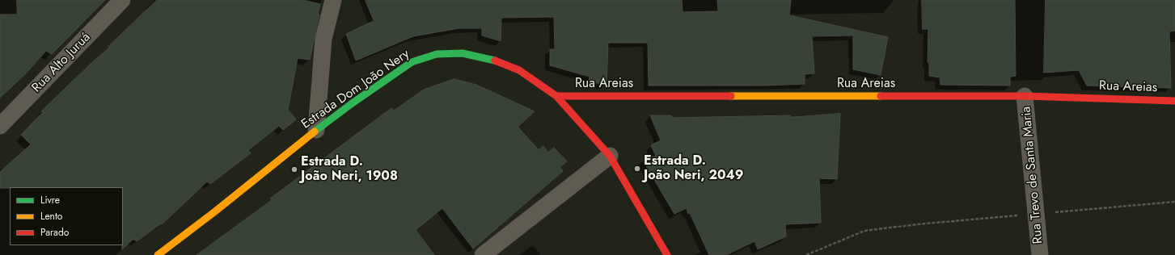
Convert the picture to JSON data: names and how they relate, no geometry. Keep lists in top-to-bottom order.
{
  "streets": {
    "main road": ["Rua Areias", "Estrada Dom João Nery"],
    "street": ["Rua Alto Juruá", "Rua Trevo de Santa Maria"]
  },
  "crossings": [
    ["Rua Areias", "Estrada Dom João Nery"],
    ["Rua Areias", "Rua Trevo de Santa Maria"]
  ],
  "places": ["Estrada D. João Neri, 2049", "Estrada D. João Neri, 1908"],
  "legend": ["Livre", "Lento", "Parado"]
}
